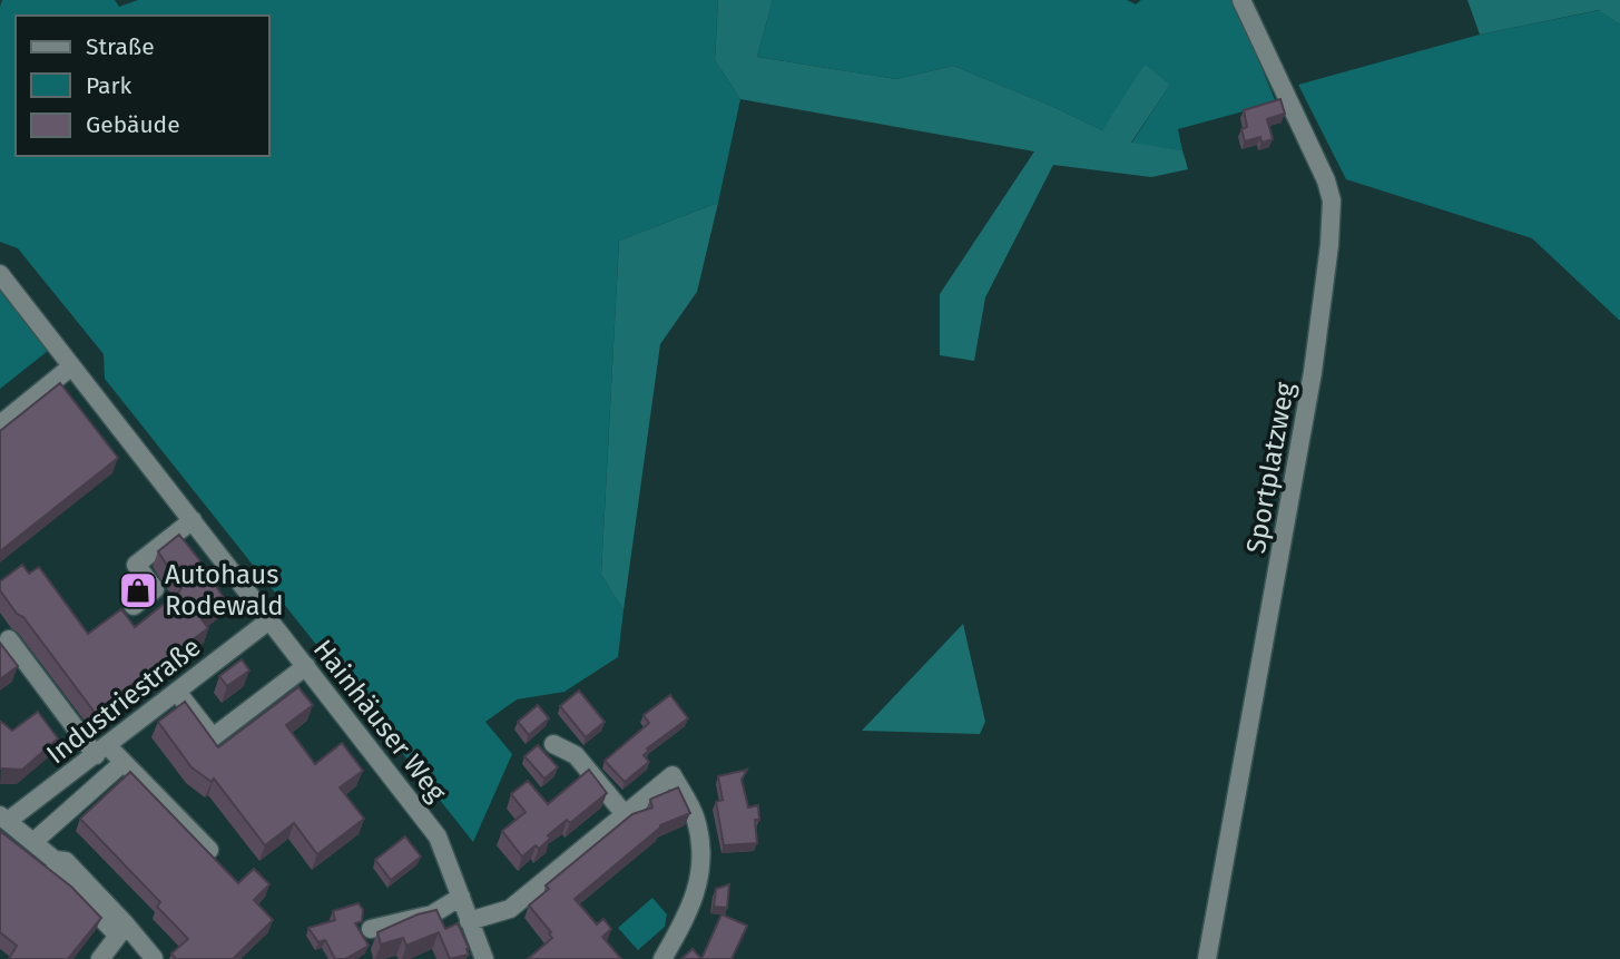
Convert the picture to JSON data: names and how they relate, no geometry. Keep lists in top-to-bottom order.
{
  "streets": {
    "street": ["Sportplatzweg", "Industriestraße", "Hainhäuser Weg"]
  },
  "crossings": [
    ["Industriestraße", "Hainhäuser Weg"]
  ],
  "places": {
    "shop": ["Autohaus Rodewald"]
  },
  "legend": ["Straße", "Park", "Gebäude"]
}
